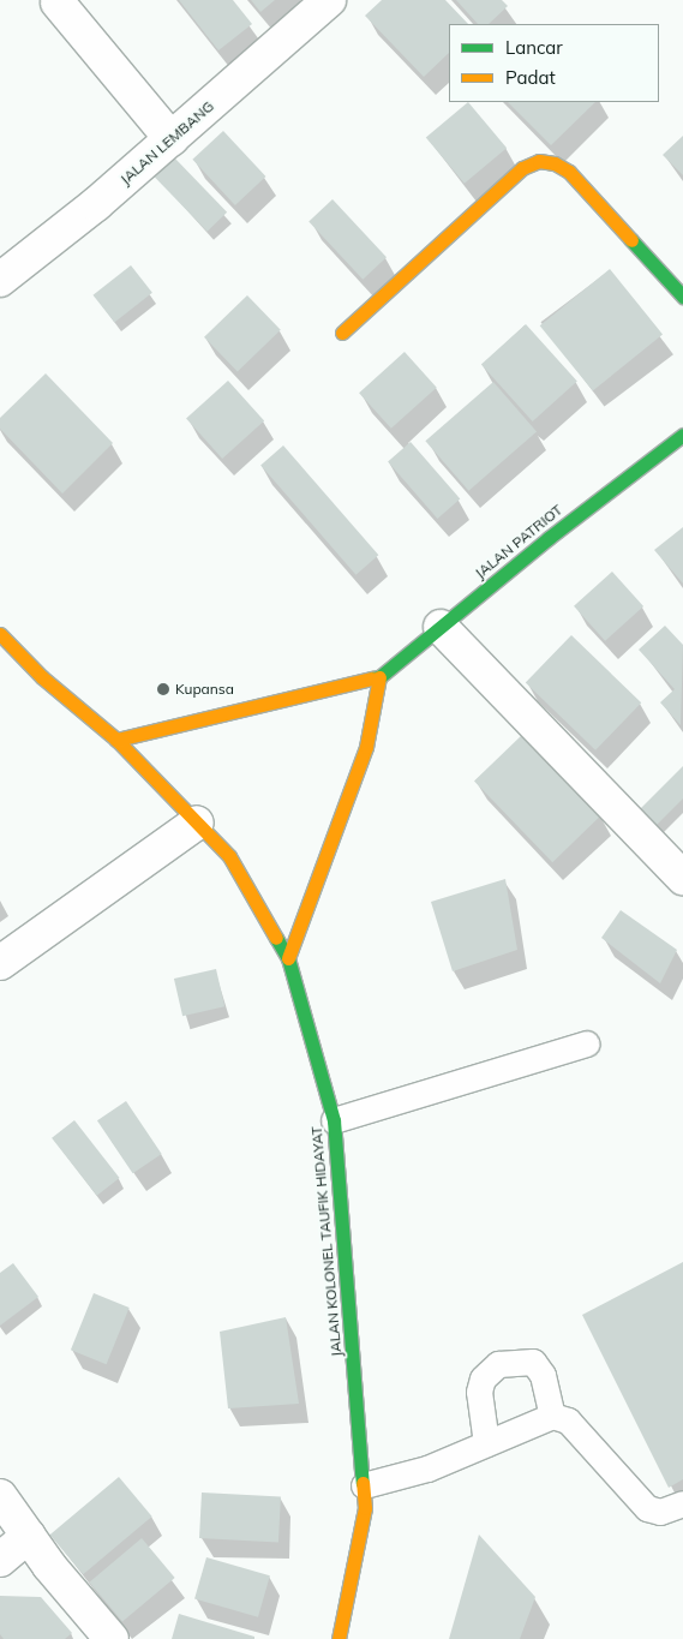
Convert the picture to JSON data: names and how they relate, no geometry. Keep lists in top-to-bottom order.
{
  "streets": {
    "main road": ["JALAN PATRIOT", "JALAN KOLONEL TAUFIK HIDAYAT"],
    "street": ["JALAN LEMBANG"]
  },
  "crossings": [
    ["JALAN PATRIOT", "JALAN KOLONEL TAUFIK HIDAYAT"]
  ],
  "places": ["Kupansa"],
  "legend": ["Lancar", "Padat"]
}
